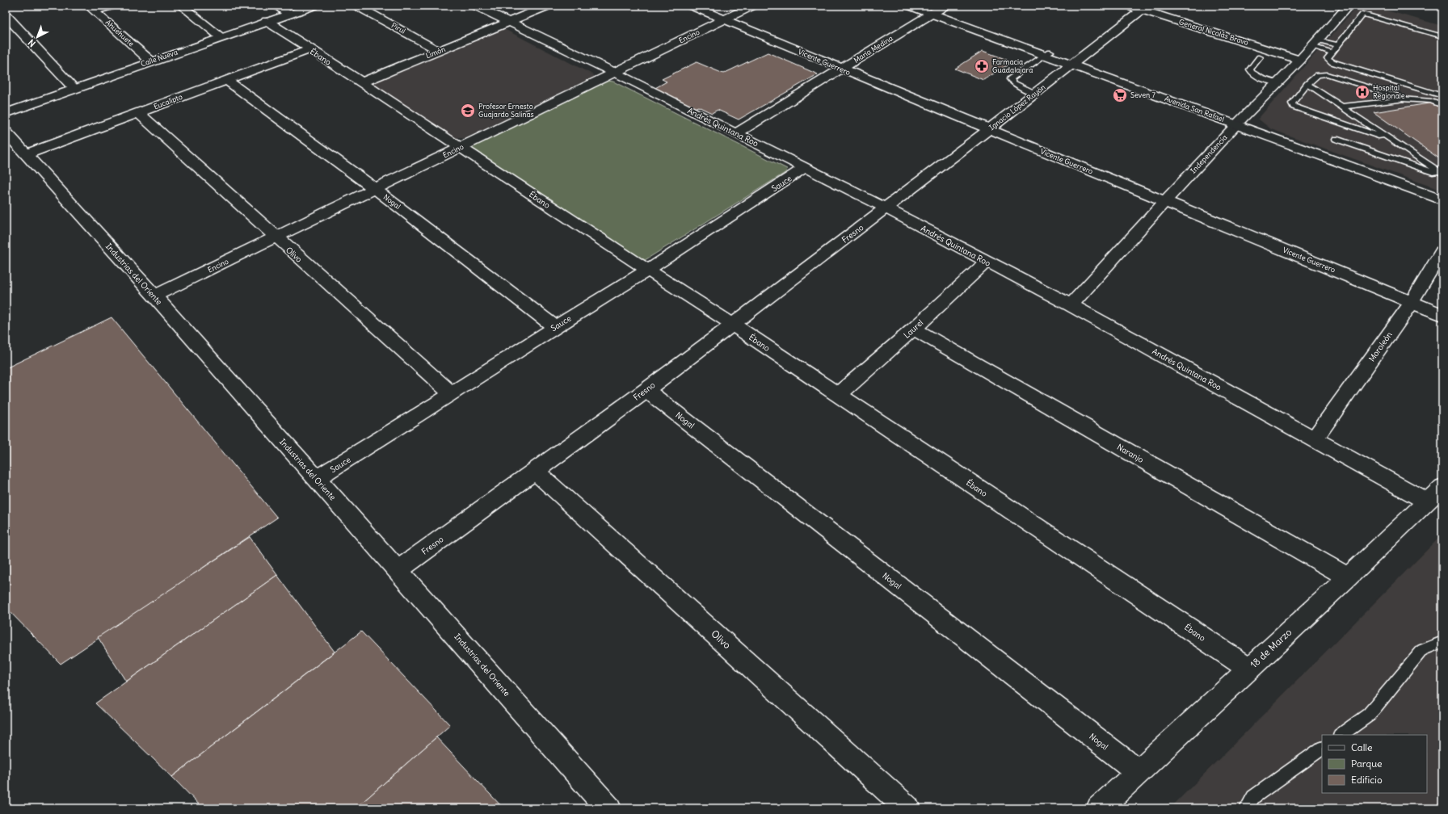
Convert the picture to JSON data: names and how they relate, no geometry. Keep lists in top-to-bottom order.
{
  "streets": {
    "street": [
      "Pirul",
      "General Nicolás Bravo",
      "Ahuehuete",
      "Encino",
      "María Medina",
      "Limón",
      "Ébano",
      "Calle Nueva",
      "Vicente Guerrero",
      "Eucalipto",
      "Ignacio López Rayón",
      "Avenida San Rafael",
      "Andrés Quintana Roo",
      "Independencia",
      "Sauce",
      "Nogal",
      "Fresno",
      "Olivo",
      "Industrias del Oriente",
      "Laurel",
      "Moroleón",
      "Naranjo",
      "18 de Marzo"
    ]
  },
  "crossings": [
    ["Pirul", "Limón"],
    ["General Nicolás Bravo", "Ignacio López Rayón"],
    ["General Nicolás Bravo", "Independencia"],
    ["Ahuehuete", "Calle Nueva"],
    ["Encino", "Ébano"],
    ["Encino", "Vicente Guerrero"],
    ["Encino", "Andrés Quintana Roo"],
    ["Encino", "Nogal"],
    ["Encino", "Olivo"],
    ["Encino", "Industrias del Oriente"],
    ["María Medina", "Vicente Guerrero"],
    ["María Medina", "Avenida San Rafael"],
    ["María Medina", "Andrés Quintana Roo"],
    ["Limón", "Ébano"],
    ["Limón", "Andrés Quintana Roo"],
    ["Ébano", "Calle Nueva"],
    ["Ébano", "Eucalipto"],
    ["Ébano", "Sauce"],
    ["Ébano", "Fresno"],
    ["Ébano", "Laurel"],
    ["Ébano", "18 de Marzo"],
    ["Vicente Guerrero", "Ignacio López Rayón"],
    ["Vicente Guerrero", "Independencia"],
    ["Vicente Guerrero", "Moroleón"],
    ["Eucalipto", "Nogal"],
    ["Eucalipto", "Olivo"],
    ["Eucalipto", "Industrias del Oriente"],
    ["Ignacio López Rayón", "Avenida San Rafael"],
    ["Ignacio López Rayón", "Andrés Quintana Roo"],
    ["Ignacio López Rayón", "Fresno"],
    ["Avenida San Rafael", "Independencia"],
    ["Andrés Quintana Roo", "Independencia"],
    ["Andrés Quintana Roo", "Sauce"],
    ["Andrés Quintana Roo", "Fresno"],
    ["Andrés Quintana Roo", "Laurel"],
    ["Andrés Quintana Roo", "Moroleón"],
    ["Andrés Quintana Roo", "18 de Marzo"],
    ["Sauce", "Nogal"],
    ["Sauce", "Olivo"],
    ["Sauce", "Industrias del Oriente"],
    ["Nogal", "Fresno"],
    ["Nogal", "18 de Marzo"],
    ["Fresno", "Olivo"],
    ["Fresno", "Industrias del Oriente"],
    ["Laurel", "Naranjo"],
    ["Naranjo", "18 de Marzo"]
  ],
  "places": {
    "pharmacy": ["Farmacia Guadalajara"],
    "hospital": ["Hospital Regionale"],
    "supermarket": ["Seven 7"],
    "school or university": ["Profesor Ernesto Guajardo Salinas"]
  },
  "legend": ["Calle", "Parque", "Edificio"],
  "north": "bottom left"
}
